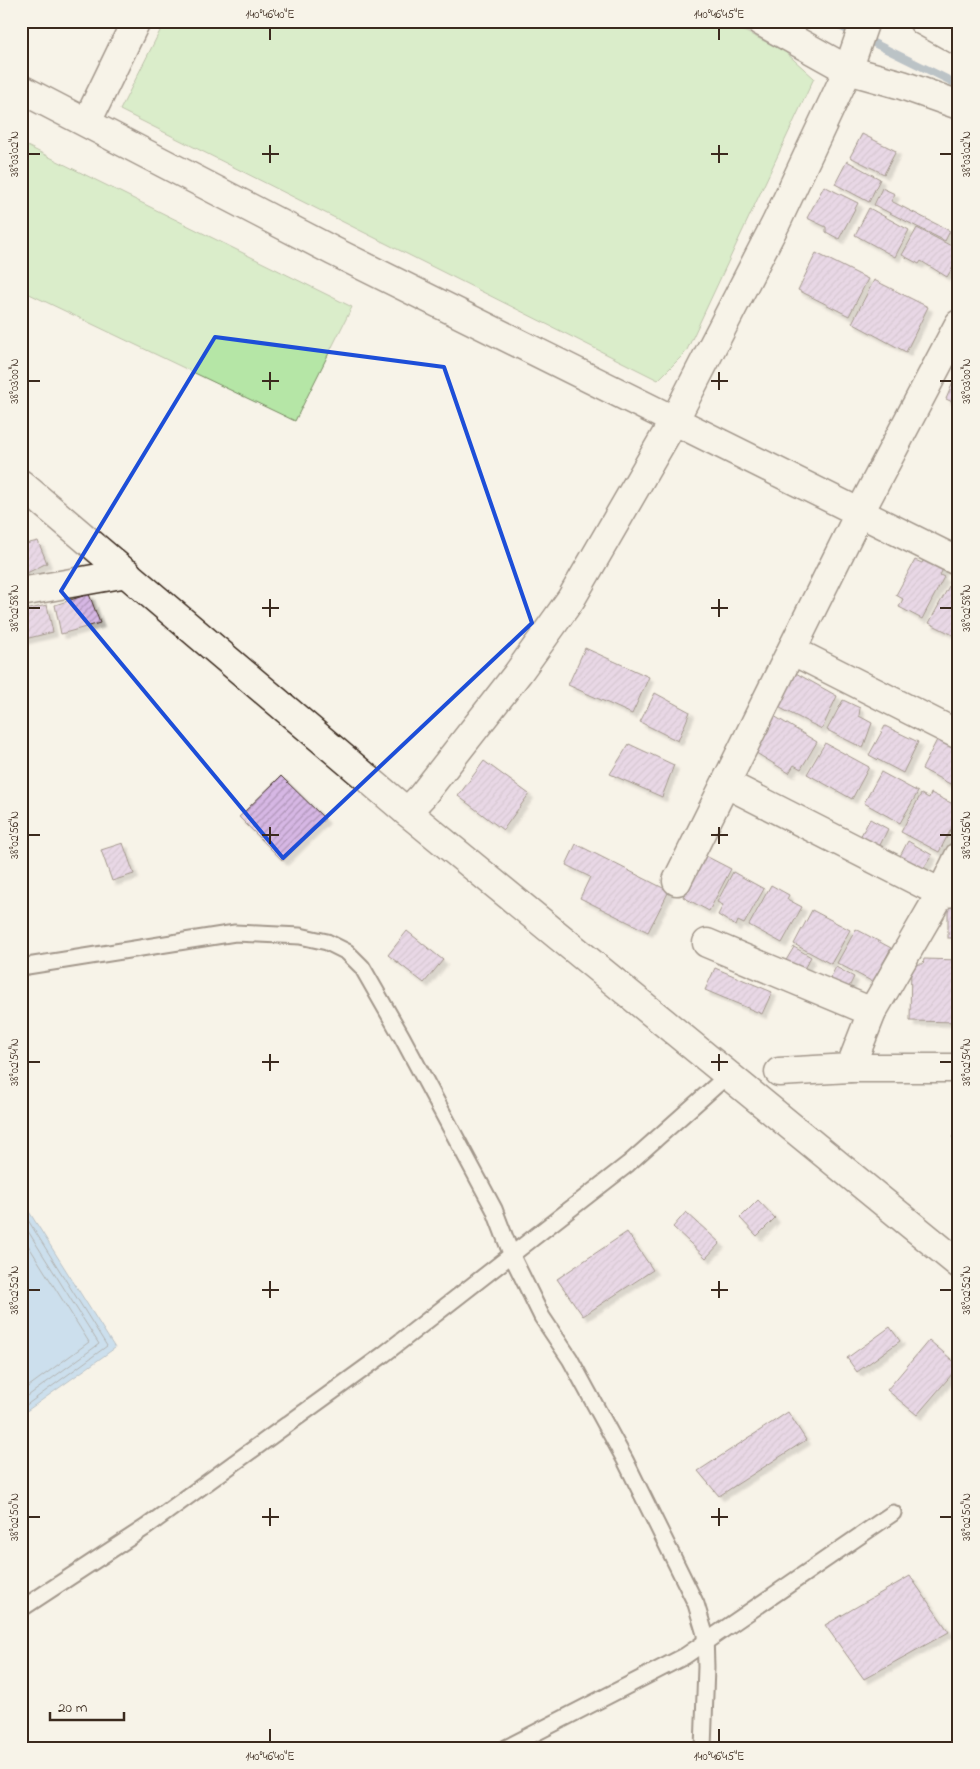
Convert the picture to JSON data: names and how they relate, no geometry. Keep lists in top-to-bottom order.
{
  "scale_bar": "20 m",
  "coordinates": [
    "140°46'40\"E",
    "140°46'45\"E",
    "38°03'02\"N",
    "38°03'00\"N",
    "38°02'58\"N",
    "38°02'56\"N",
    "38°02'54\"N",
    "38°02'52\"N",
    "38°02'50\"N"
  ]
}
